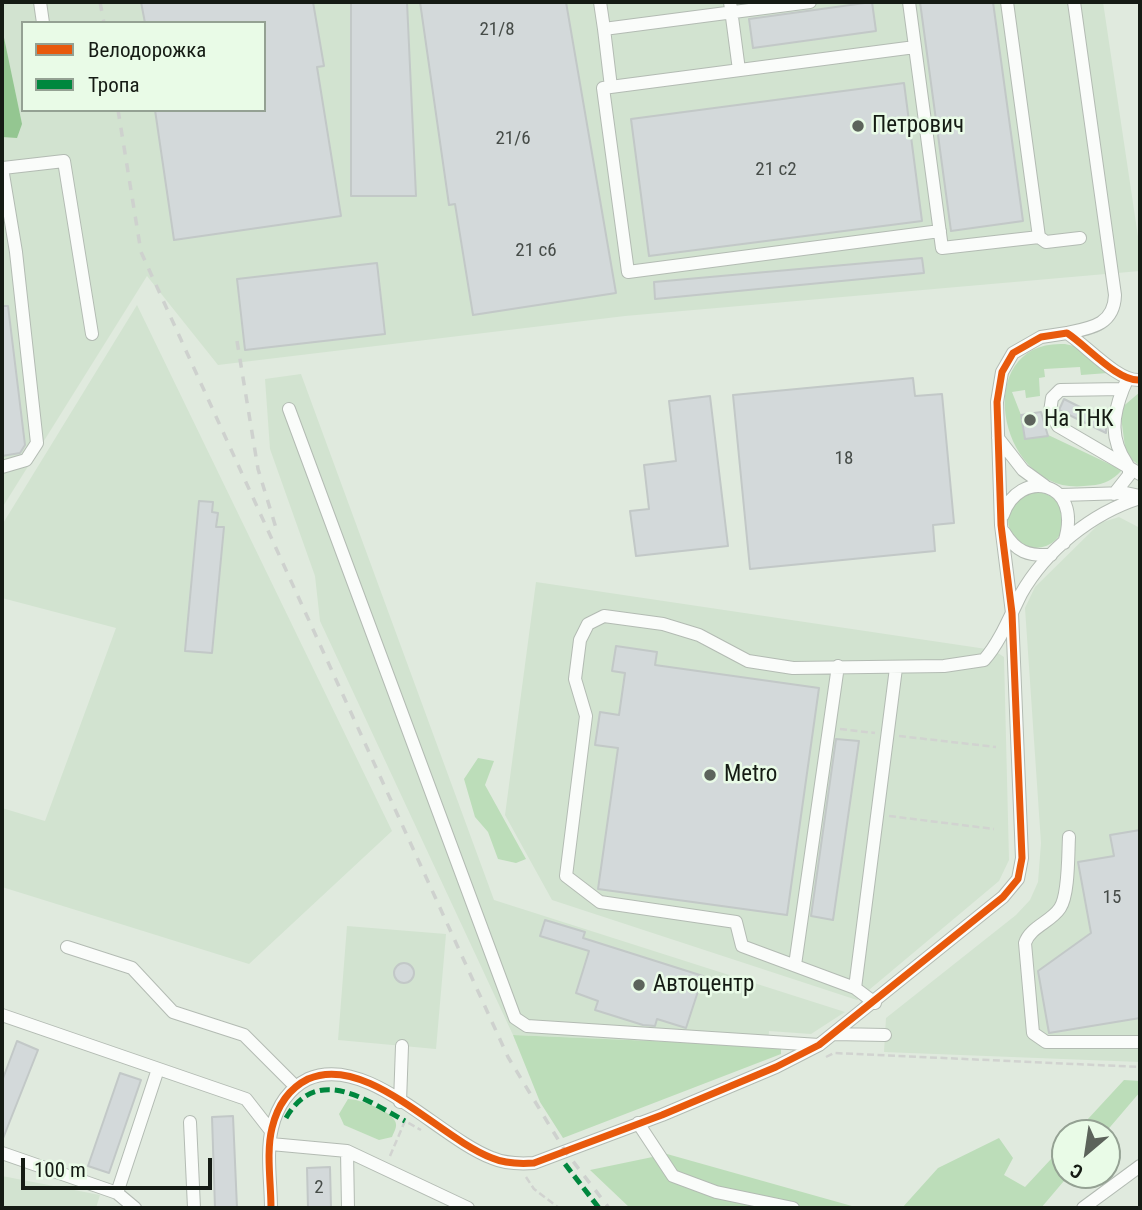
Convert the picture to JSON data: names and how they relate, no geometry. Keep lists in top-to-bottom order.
{
  "places": [
    "Петрович",
    "На ТНК",
    "Metro",
    "Автоцентр"
  ],
  "house_numbers": [
    "21/8",
    "21/6",
    "21 с2",
    "21 с6",
    "18",
    "15",
    "2"
  ],
  "legend": ["Велодорожка", "Тропа"],
  "scale_bar": "100 m",
  "north": "bottom left"
}
